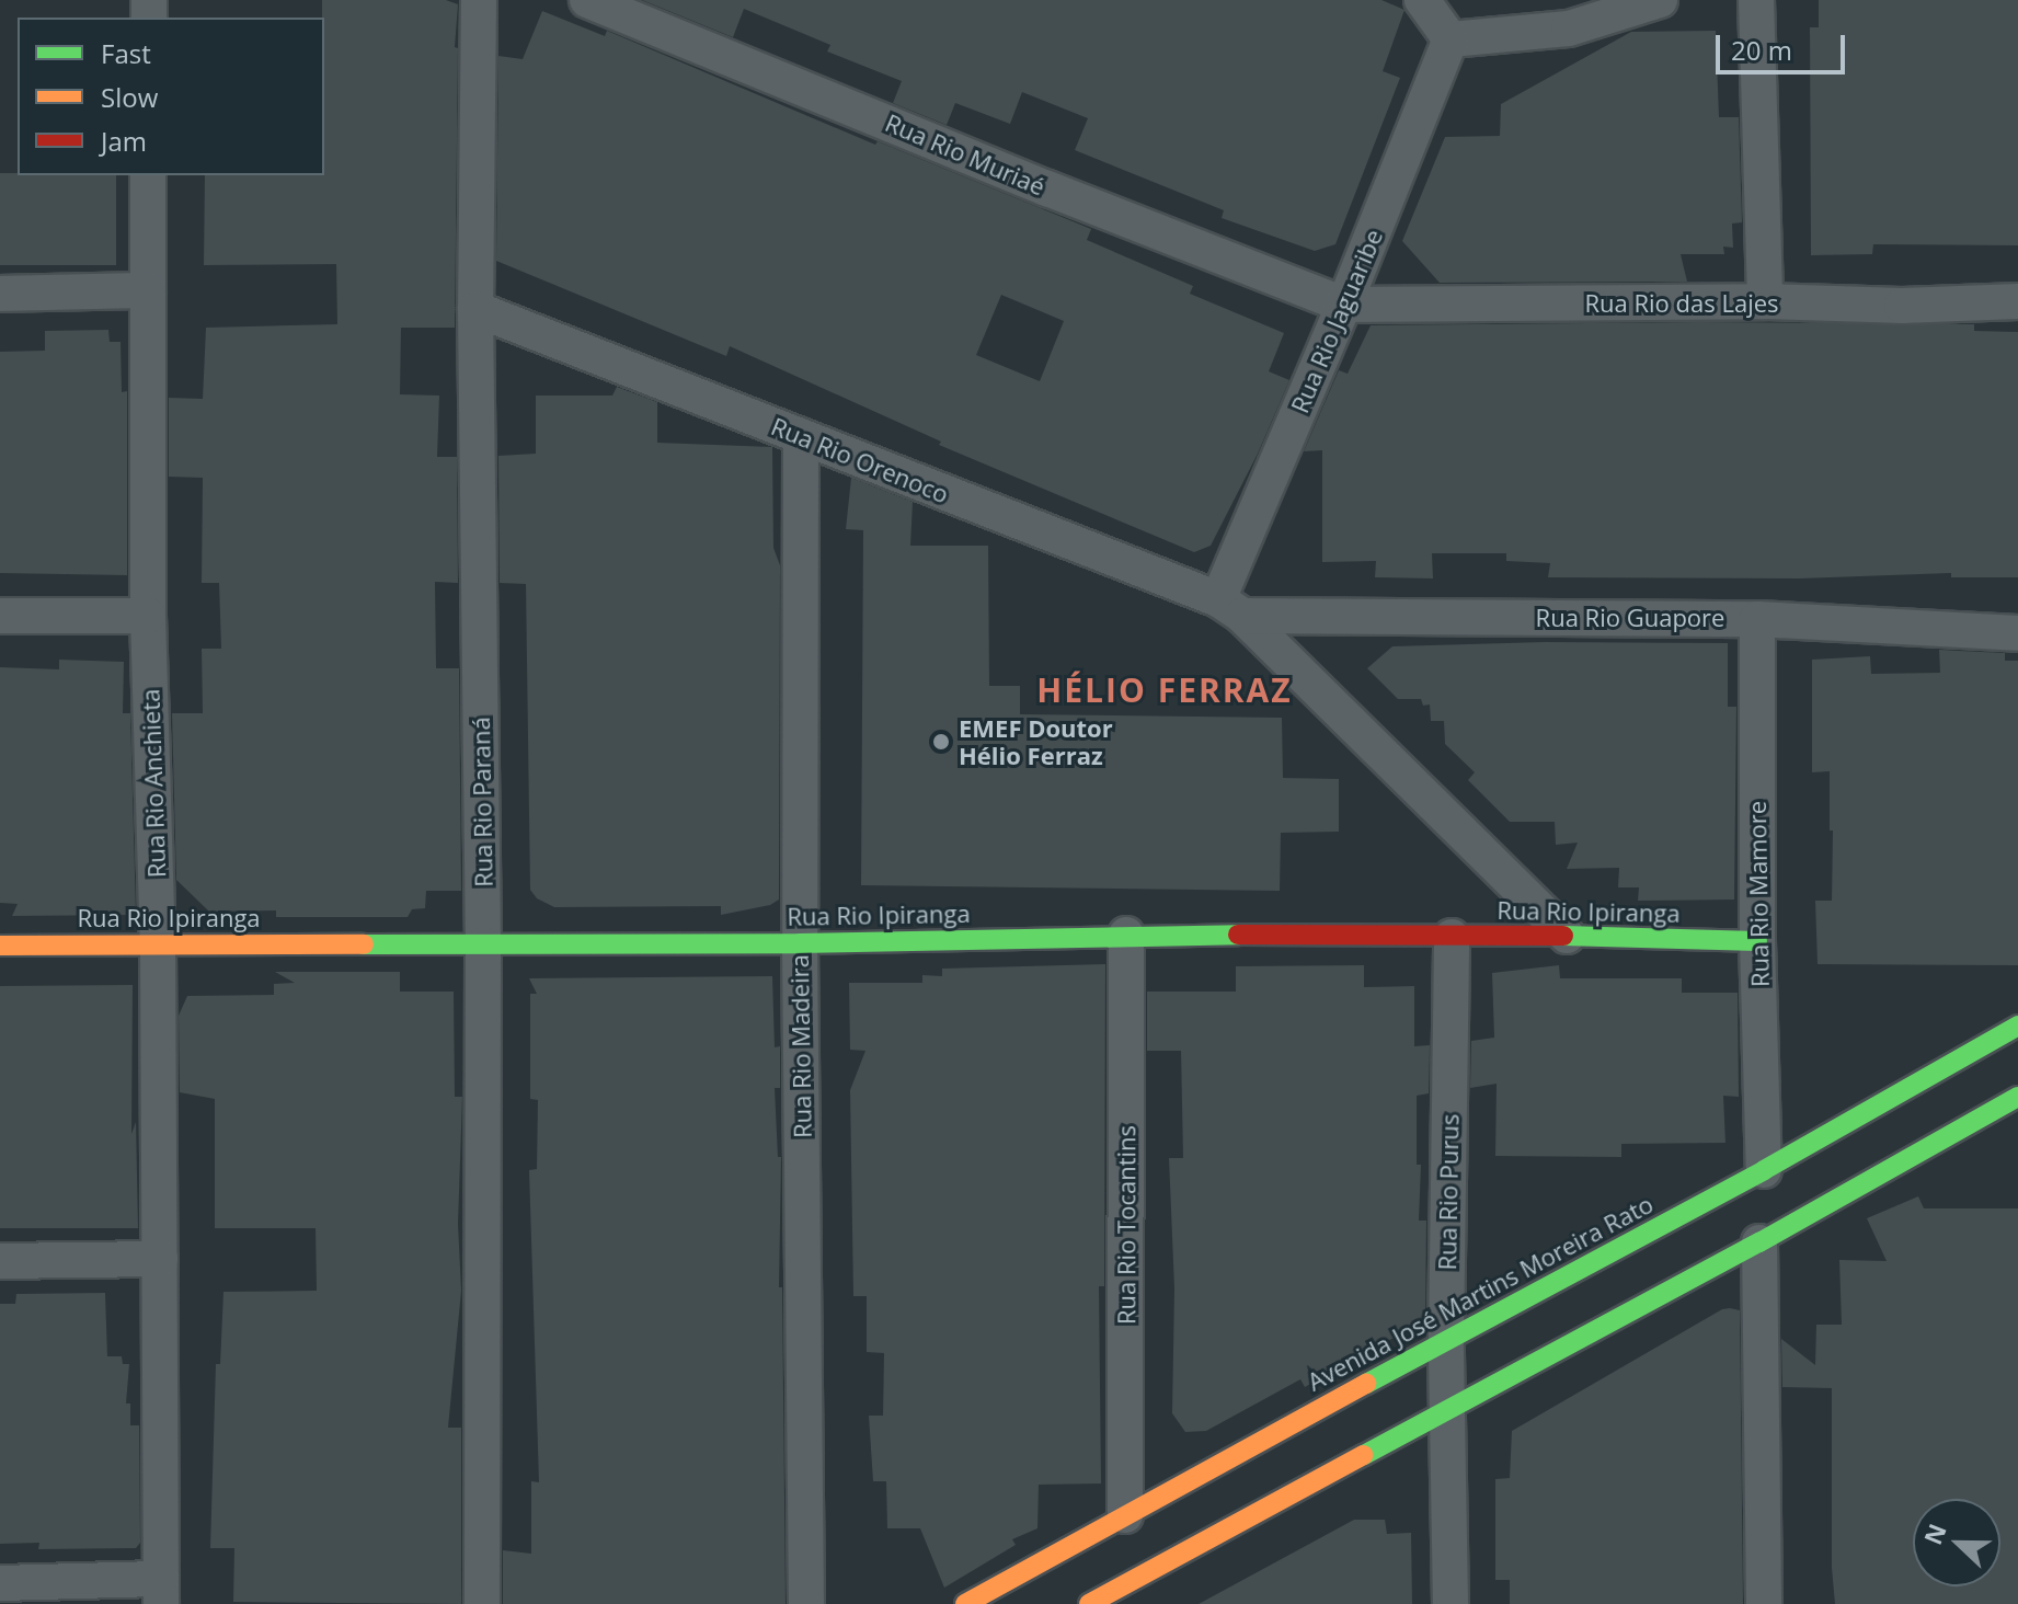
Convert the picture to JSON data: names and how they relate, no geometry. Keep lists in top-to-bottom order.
{
  "streets": {
    "street": [
      "Rua Rio Muriaé",
      "Rua Rio das Lajes",
      "Rua Rio Jaguaribe",
      "Rua Rio Orenoco",
      "Rua Rio Guapore",
      "Rua Rio Anchieta",
      "Rua Rio Paraná",
      "Rua Rio Mamore",
      "Rua Rio Ipiranga",
      "Rua Rio Madeira",
      "Rua Rio Purus",
      "Rua Rio Tocantins",
      "Avenida José Martins Moreira Rato"
    ]
  },
  "crossings": [
    ["Rua Rio Muriaé", "Rua Rio das Lajes"],
    ["Rua Rio Muriaé", "Rua Rio Jaguaribe"],
    ["Rua Rio das Lajes", "Rua Rio Jaguaribe"],
    ["Rua Rio Jaguaribe", "Rua Rio Orenoco"],
    ["Rua Rio Jaguaribe", "Rua Rio Guapore"],
    ["Rua Rio Orenoco", "Rua Rio Guapore"],
    ["Rua Rio Orenoco", "Rua Rio Paraná"],
    ["Rua Rio Orenoco", "Rua Rio Madeira"],
    ["Rua Rio Guapore", "Rua Rio Mamore"],
    ["Rua Rio Anchieta", "Rua Rio Ipiranga"],
    ["Rua Rio Paraná", "Rua Rio Ipiranga"],
    ["Rua Rio Mamore", "Rua Rio Ipiranga"],
    ["Rua Rio Mamore", "Avenida José Martins Moreira Rato"],
    ["Rua Rio Ipiranga", "Rua Rio Madeira"],
    ["Rua Rio Ipiranga", "Rua Rio Purus"],
    ["Rua Rio Ipiranga", "Rua Rio Tocantins"],
    ["Rua Rio Purus", "Avenida José Martins Moreira Rato"],
    ["Rua Rio Tocantins", "Avenida José Martins Moreira Rato"]
  ],
  "districts": ["HÉLIO FERRAZ"],
  "places": ["EMEF Doutor Hélio Ferraz"],
  "legend": ["Fast", "Slow", "Jam"],
  "scale_bar": "20 m",
  "north": "left"
}
